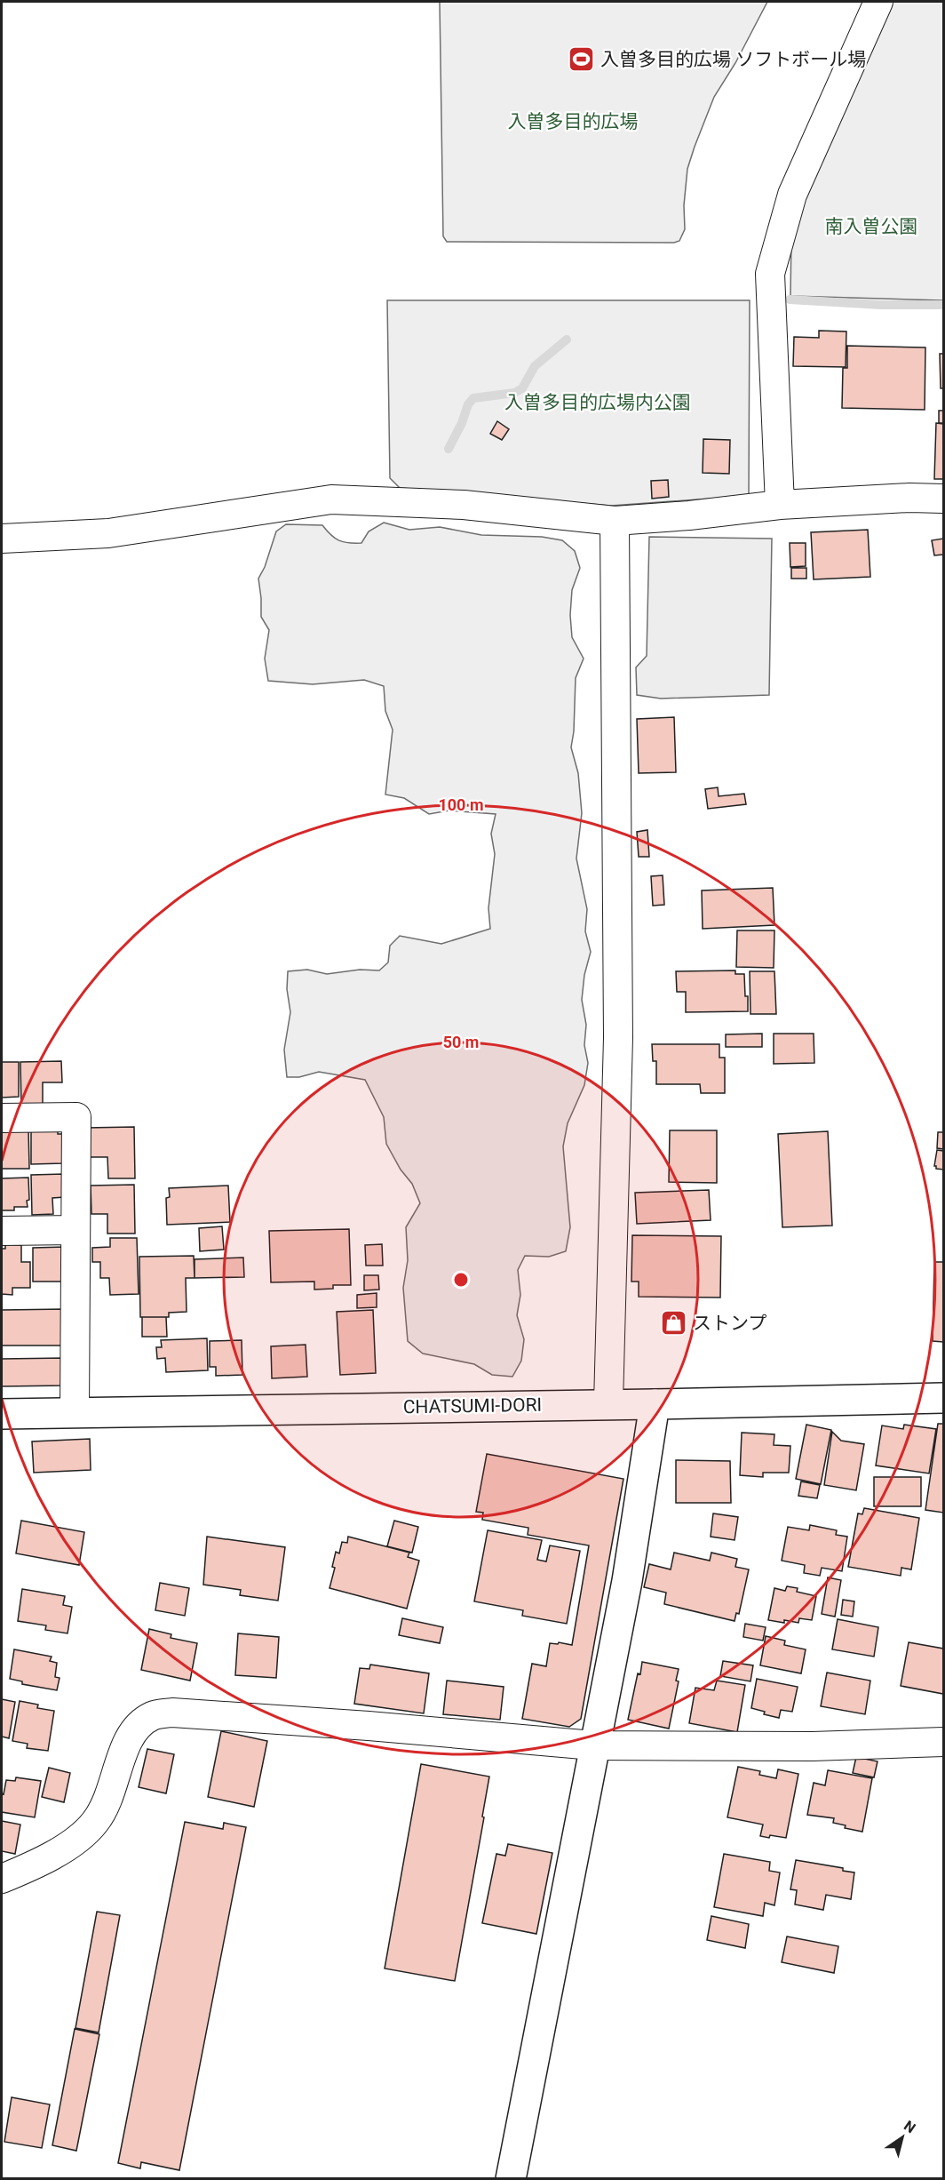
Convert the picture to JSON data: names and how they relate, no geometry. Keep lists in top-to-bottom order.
{
  "streets": {
    "main road": ["CHATSUMI-DORI"]
  },
  "parks": ["入曽多目的広場", "南入曽公園", "入曽多目的広場内公園"],
  "places": {
    "sports": ["入曽多目的広場 ソフトボール場"],
    "shop": ["ストンプ"]
  },
  "north": "top right",
  "rings": ["100 m", "50 m"]
}
